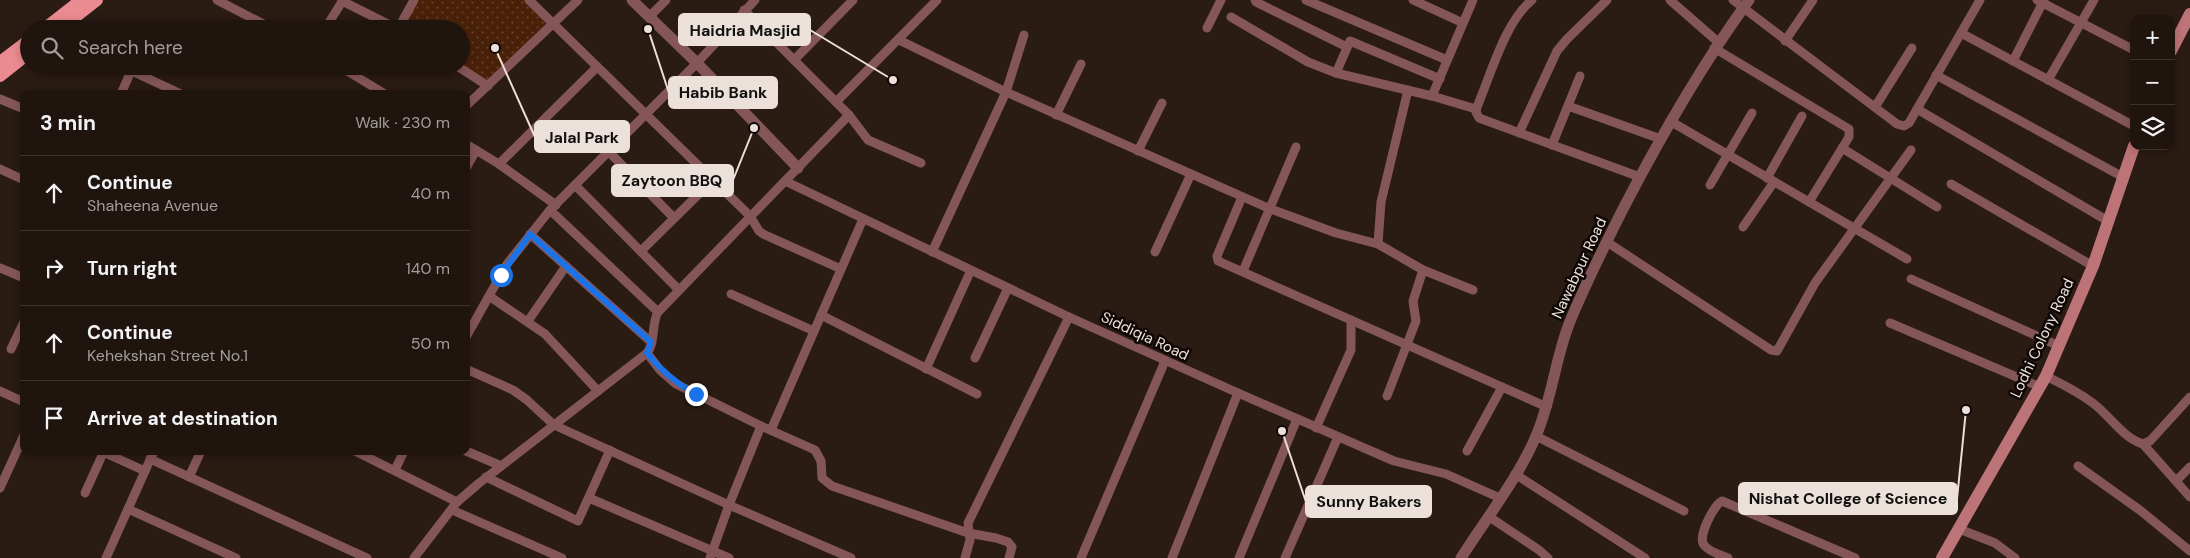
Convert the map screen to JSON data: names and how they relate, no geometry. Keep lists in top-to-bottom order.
{
  "streets": {
    "main road": ["Lodhi Colony Road"],
    "street": ["Nawabpur Road", "Siddiqia Road"]
  },
  "crossings": [
    ["Nawabpur Road", "Siddiqia Road"]
  ],
  "places": [
    "Habib Bank",
    "Jalal Park",
    "Haidria Masjid",
    "Zaytoon BBQ",
    "Nishat College of Science",
    "Sunny Bakers"
  ],
  "page": {
    "map_buttons": ["+", "−"],
    "search": "Search here",
    "heading": ["3 min", "Walk · 230 m"],
    "list": [
      ["Continue", "Shaheena Avenue", "40 m"],
      ["Turn right", "140 m"],
      ["Continue", "Kehekshan Street No.1", "50 m"],
      "Arrive at destination"
    ]
  }
}
